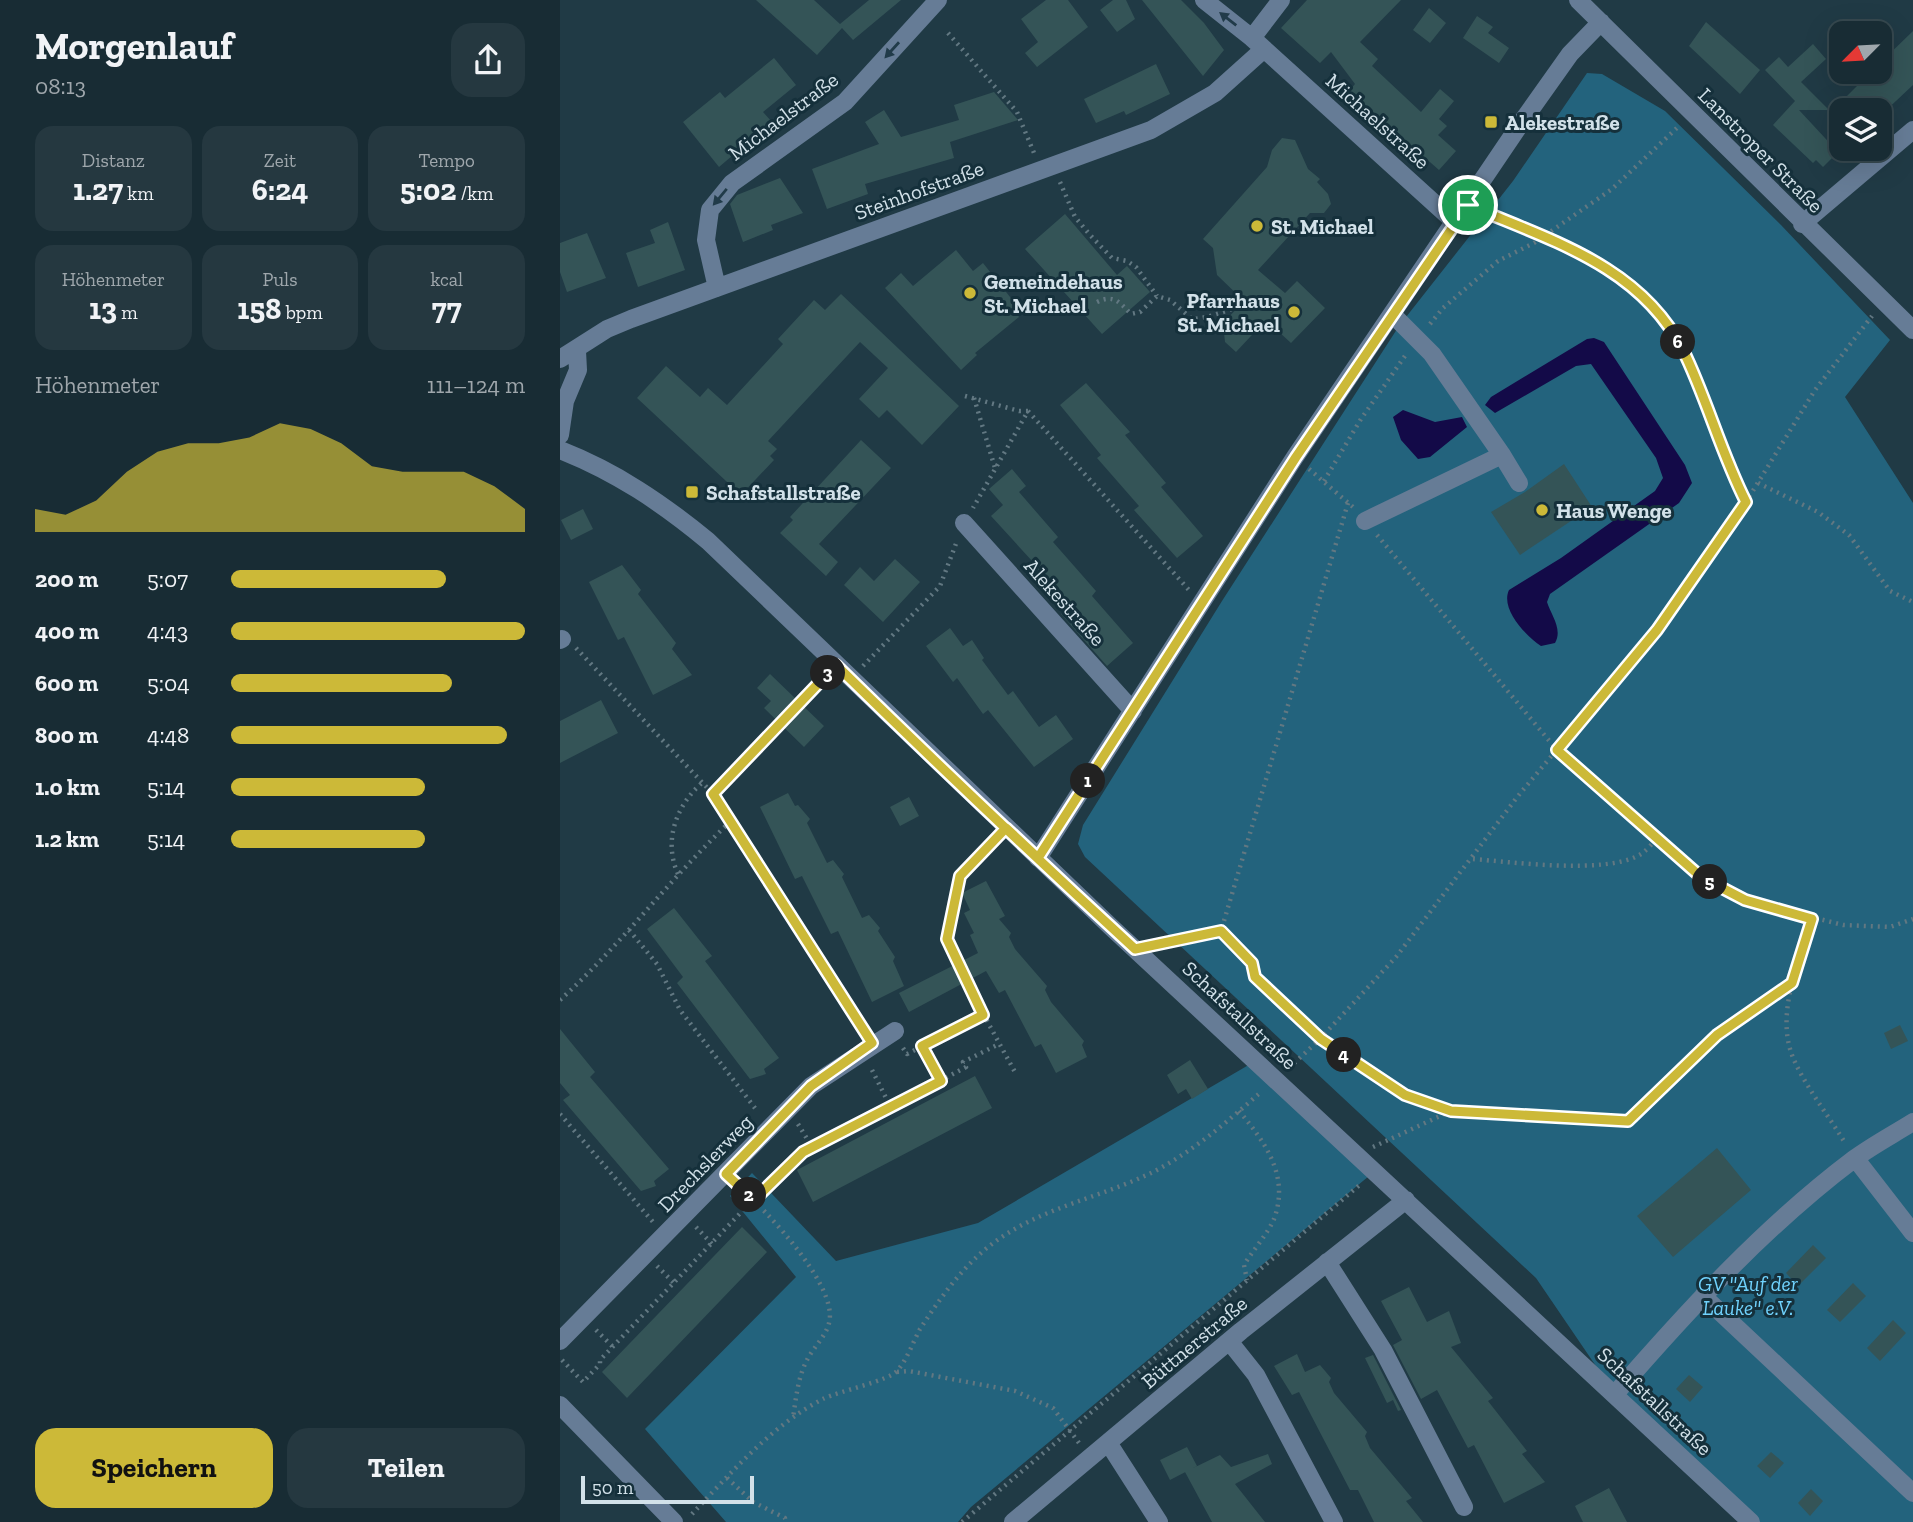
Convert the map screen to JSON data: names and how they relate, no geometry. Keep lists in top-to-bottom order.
{
  "streets": {
    "street": [
      "Michaelstraße",
      "Lanstroper Straße",
      "Steinhofstraße",
      "Alekestraße",
      "Schafstallstraße",
      "Drechslerweg",
      "Büttnerstraße"
    ]
  },
  "crossings": [
    ["Michaelstraße", "Steinhofstraße"],
    ["Schafstallstraße", "Büttnerstraße"]
  ],
  "parks": ["GV \"Auf der Lauke\" e.V."],
  "places": {
    "transit": ["Alekestraße", "Schafstallstraße"],
    "other": [
      "St. Michael",
      "Gemeindehaus St. Michael",
      "Pfarrhaus St. Michael",
      "Haus Wenge"
    ]
  },
  "scale_bar": "50 m",
  "north": "bottom left",
  "page": {
    "heading": ["Morgenlauf", "08:13"],
    "stats": [
      ["Distanz", "1.27 km"],
      ["Zeit", "6:24"],
      ["Tempo", "5:02 /km"],
      ["Höhenmeter", "13 m"],
      ["Puls", "158 bpm"],
      ["kcal", "77"]
    ],
    "pins": [
      "6",
      "3",
      "1",
      "5",
      "4",
      "2"
    ],
    "chart": ["Höhenmeter", "111–124 m"],
    "list": [
      {
        "name": "200 m",
        "note": "5:07"
      },
      {
        "name": "400 m",
        "note": "4:43"
      },
      {
        "name": "600 m",
        "note": "5:04"
      },
      {
        "name": "800 m",
        "note": "4:48"
      },
      {
        "name": "1.0 km",
        "note": "5:14"
      },
      {
        "name": "1.2 km",
        "note": "5:14"
      }
    ],
    "buttons": ["Speichern", "Teilen"],
    "scale": "50 m"
  }
}
